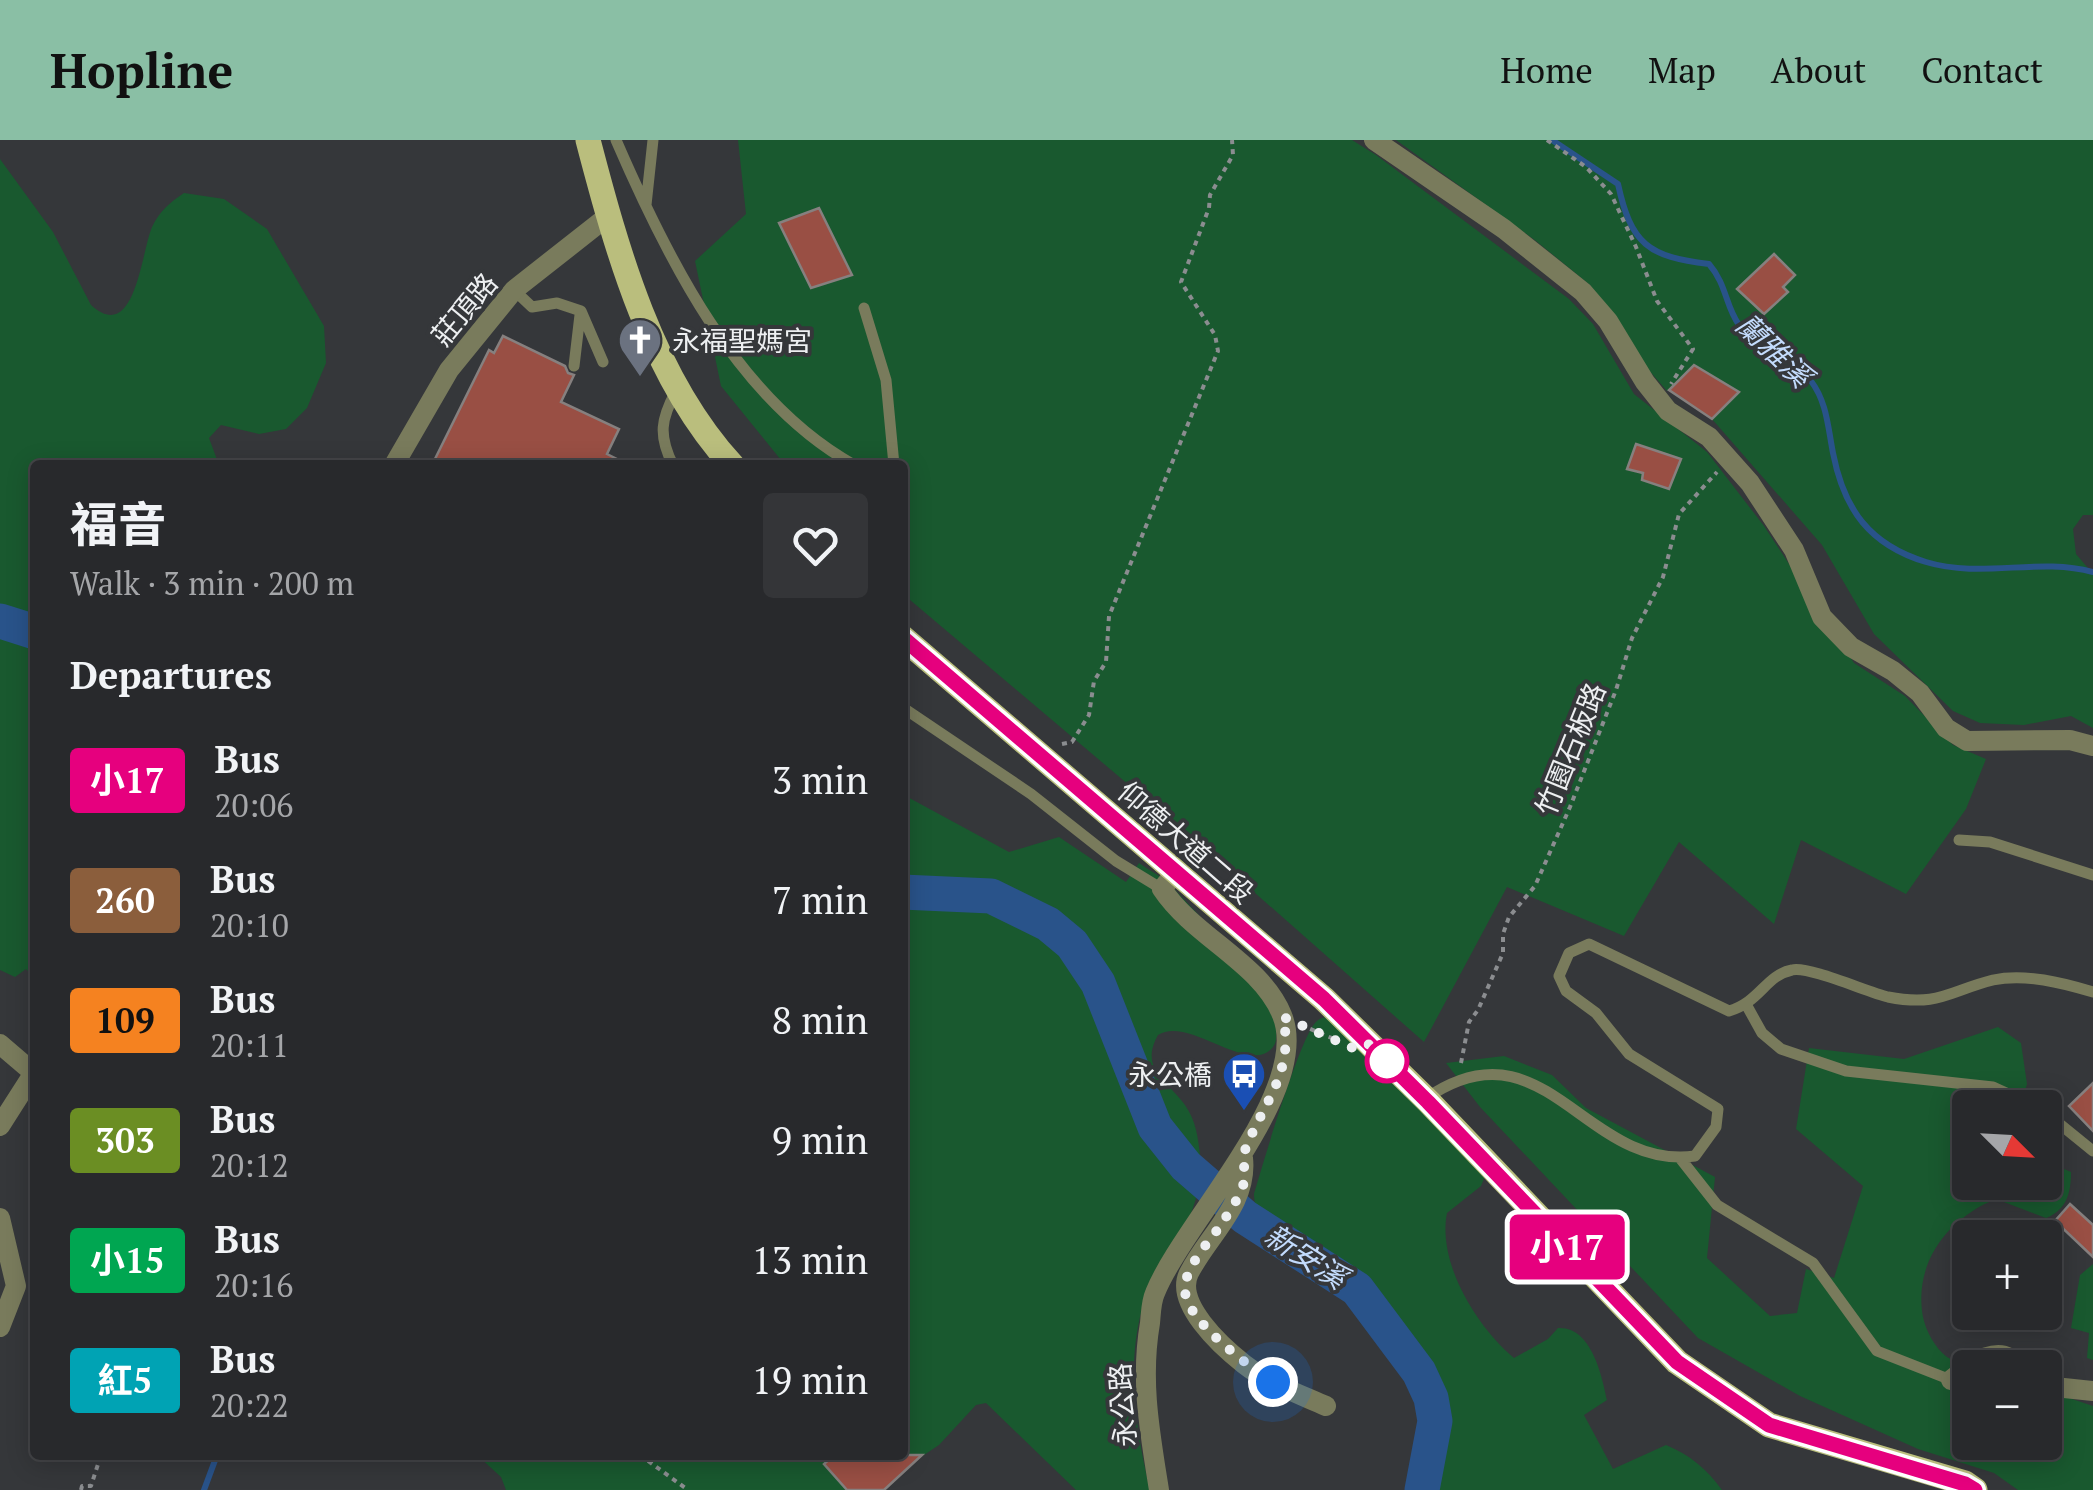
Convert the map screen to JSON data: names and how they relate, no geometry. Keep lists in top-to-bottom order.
{
  "streets": {
    "main road": ["仰德大道二段"],
    "street": ["莊頂路", "永公路"],
    "path": ["竹園石板路"]
  },
  "water": ["蘭雅溪", "新安溪"],
  "places": {
    "church": ["永福聖媽宮"],
    "bus stop": ["永公橋"]
  },
  "lines": ["bus line 小17"],
  "north": "bottom right",
  "page": {
    "header": "Hopline",
    "nav": [
      "Home",
      "Map",
      "About",
      "Contact"
    ],
    "on_map": "小17",
    "heading": [
      ["福音", "Walk · 3 min · 200 m"],
      "Departures"
    ],
    "list": [
      {
        "mark": "小17",
        "name": "Bus",
        "note": "20:06",
        "value": "3 min"
      },
      {
        "mark": "260",
        "name": "Bus",
        "note": "20:10",
        "value": "7 min"
      },
      {
        "mark": "109",
        "name": "Bus",
        "note": "20:11",
        "value": "8 min"
      },
      {
        "mark": "303",
        "name": "Bus",
        "note": "20:12",
        "value": "9 min"
      },
      {
        "mark": "小15",
        "name": "Bus",
        "note": "20:16",
        "value": "13 min"
      },
      {
        "mark": "紅5",
        "name": "Bus",
        "note": "20:22",
        "value": "19 min"
      }
    ],
    "map_buttons": ["+", "−"]
  }
}
